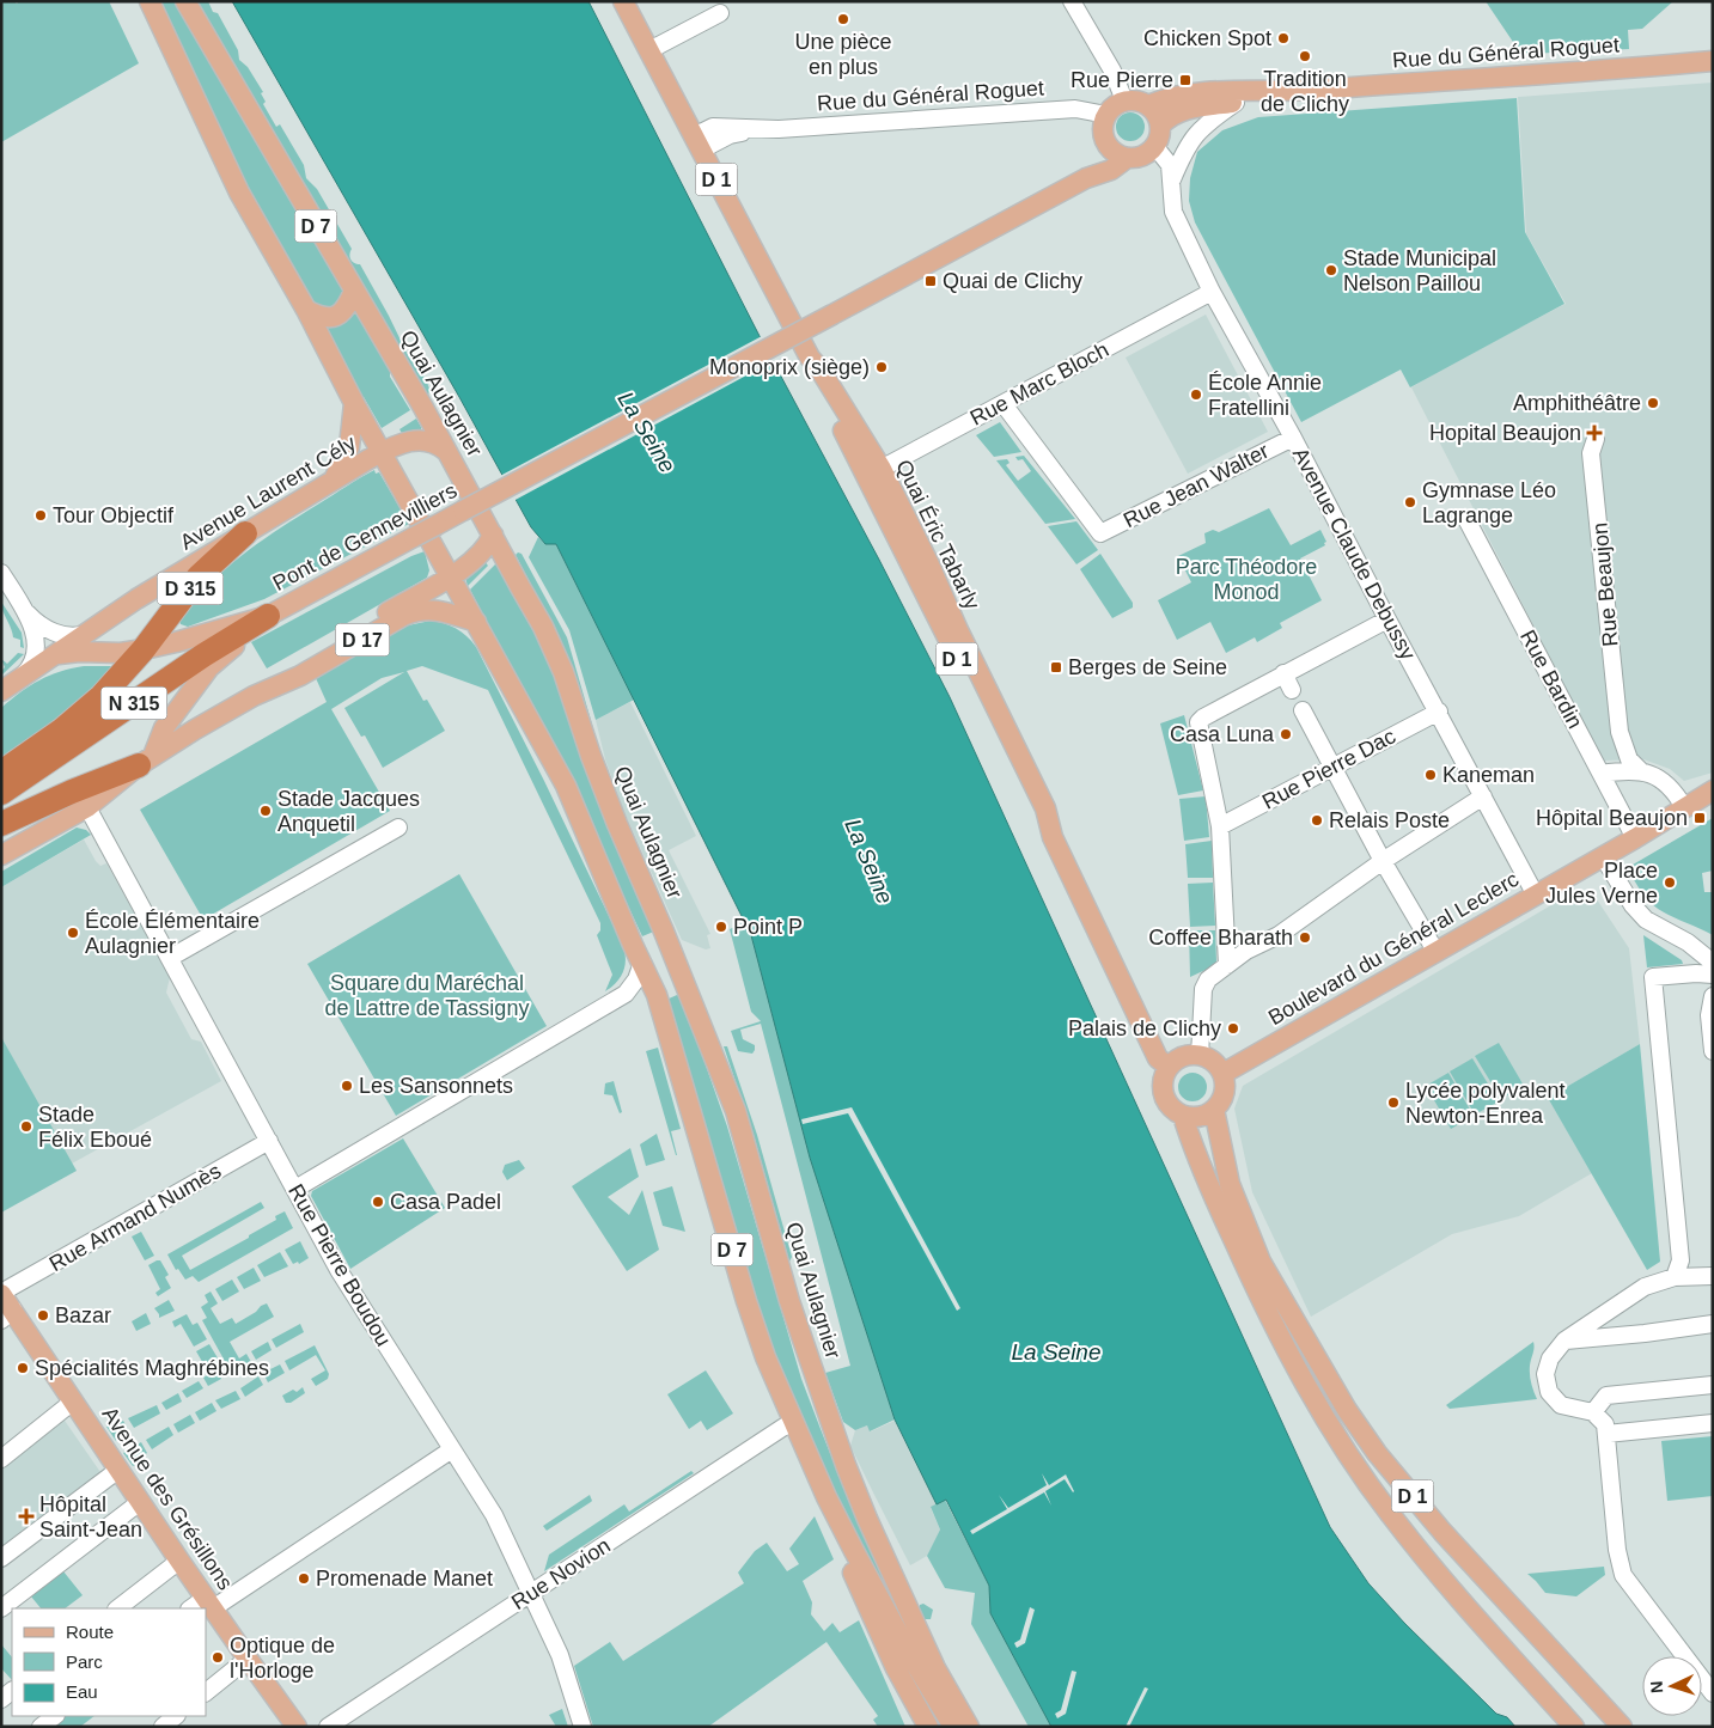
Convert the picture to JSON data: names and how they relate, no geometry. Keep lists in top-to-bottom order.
{
  "streets": {
    "highway": ["D 315", "N 315"],
    "main road": [
      "Rue du Général Roguet",
      "D 1",
      "D 7",
      "Quai Aulagnier",
      "Avenue Laurent Cély",
      "Quai Éric Tabarly",
      "Pont de Gennevilliers",
      "D 17",
      "Boulevard du Général Leclerc",
      "Avenue des Grésillons"
    ],
    "street": [
      "Rue Marc Bloch",
      "Rue Jean Walter",
      "Avenue Claude Debussy",
      "Rue Beaujon",
      "Rue Bardin",
      "Rue Pierre Dac",
      "Rue Armand Numès",
      "Rue Pierre Boudou",
      "Rue Novion"
    ]
  },
  "crossings": [
    ["Rue du Général Roguet", "Quai Éric Tabarly"],
    ["Rue du Général Roguet", "Pont de Gennevilliers"],
    ["Rue du Général Roguet", "Avenue Claude Debussy"],
    ["D 1", "Quai Éric Tabarly"],
    ["D 1", "Boulevard du Général Leclerc"],
    ["D 7", "Quai Aulagnier"],
    ["D 7", "Avenue Laurent Cély"],
    ["D 7", "D 17"],
    ["D 7", "Rue Novion"],
    ["Rue Marc Bloch", "Rue Jean Walter"],
    ["Rue Marc Bloch", "Quai Éric Tabarly"],
    ["Rue Marc Bloch", "Avenue Claude Debussy"],
    ["Quai Aulagnier", "Avenue Laurent Cély"],
    ["Rue Jean Walter", "Avenue Claude Debussy"],
    ["Avenue Laurent Cély", "D 315"],
    ["Quai Éric Tabarly", "Boulevard du Général Leclerc"],
    ["Pont de Gennevilliers", "Avenue Claude Debussy"],
    ["Pont de Gennevilliers", "N 315"],
    ["Avenue Claude Debussy", "Rue Pierre Dac"],
    ["Avenue Claude Debussy", "Boulevard du Général Leclerc"],
    ["Rue Beaujon", "Rue Bardin"],
    ["Rue Beaujon", "Boulevard du Général Leclerc"],
    ["D 17", "Rue Pierre Boudou"],
    ["Rue Bardin", "Boulevard du Général Leclerc"],
    ["Rue Armand Numès", "Rue Pierre Boudou"],
    ["Rue Armand Numès", "Avenue des Grésillons"],
    ["Rue Pierre Boudou", "Rue Novion"]
  ],
  "water": ["La Seine"],
  "parks": ["Parc Théodore Monod", "Square du Maréchal de Lattre de Tassigny"],
  "places": {
    "other": [
      "Une pièce en plus",
      "Chicken Spot",
      "Tradition de Clichy",
      "Stade Municipal Nelson Paillou",
      "Monoprix (siège)",
      "École Annie Fratellini",
      "Amphithéâtre",
      "Gymnase Léo Lagrange",
      "Tour Objectif",
      "Casa Luna",
      "Kaneman",
      "Stade Jacques Anquetil",
      "Relais Poste",
      "Place Jules Verne",
      "Point P",
      "École Élémentaire Aulagnier",
      "Coffee Bharath",
      "Palais de Clichy",
      "Les Sansonnets",
      "Lycée polyvalent Newton-Enrea",
      "Stade Félix Eboué",
      "Casa Padel",
      "Bazar",
      "Spécialités Maghrébines",
      "Promenade Manet",
      "Optique de l'Horloge"
    ],
    "transit": [
      "Rue Pierre",
      "Quai de Clichy",
      "Berges de Seine",
      "Hôpital Beaujon"
    ],
    "health": ["Hopital Beaujon", "Hôpital Saint-Jean"]
  },
  "legend": ["Route", "Parc", "Eau"],
  "north": "left"
}
